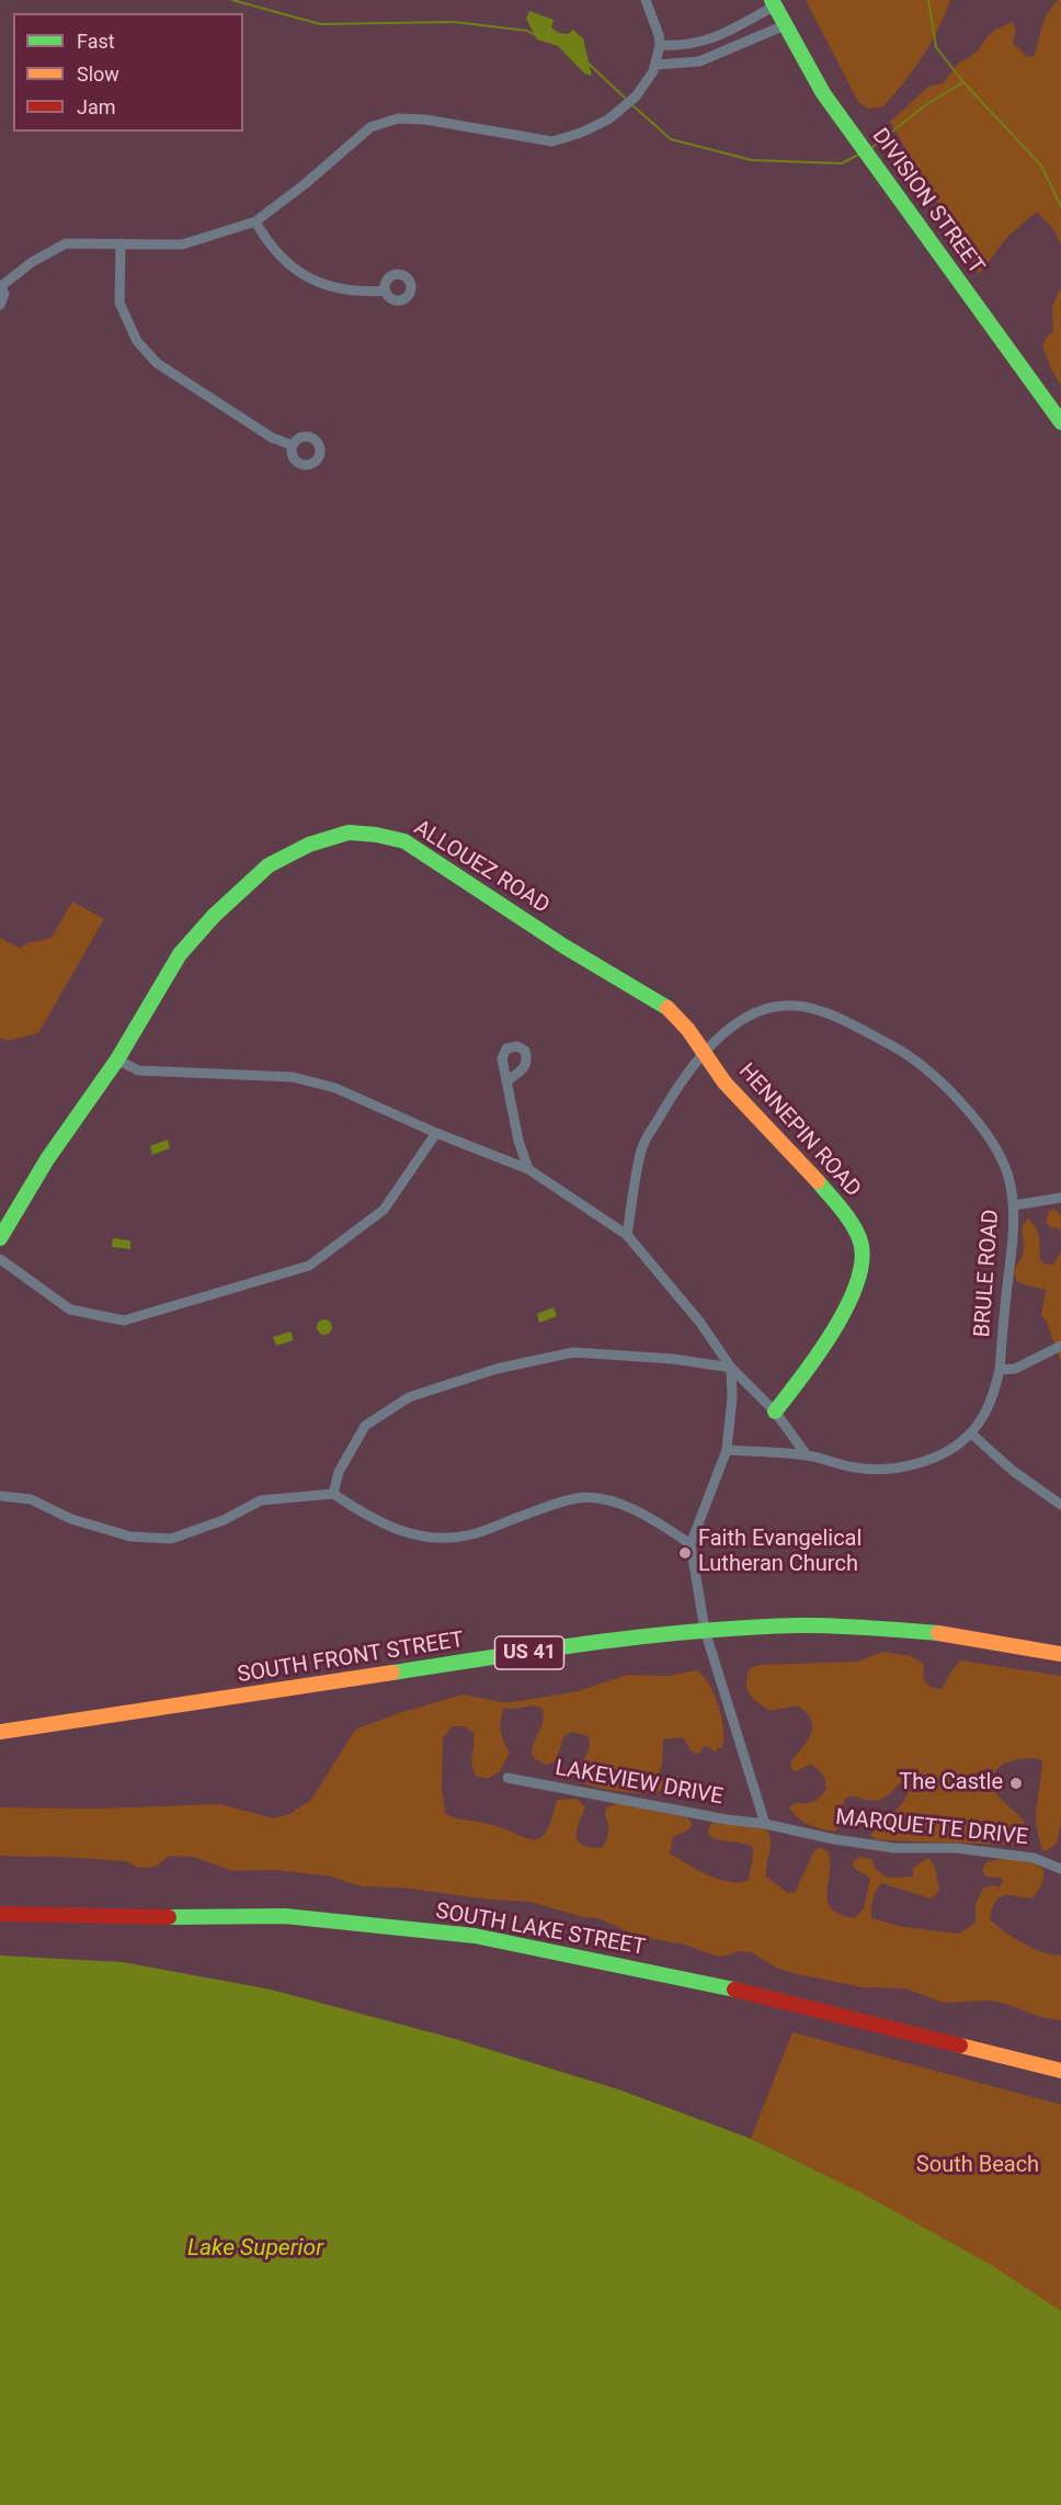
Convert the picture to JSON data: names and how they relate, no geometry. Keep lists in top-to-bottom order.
{
  "streets": {
    "main road": [
      "DIVISION STREET",
      "ALLOUEZ ROAD",
      "HENNEPIN ROAD",
      "US 41",
      "SOUTH FRONT STREET",
      "SOUTH LAKE STREET"
    ],
    "street": ["BRULE ROAD", "LAKEVIEW DRIVE", "MARQUETTE DRIVE"]
  },
  "crossings": [
    ["ALLOUEZ ROAD", "HENNEPIN ROAD"],
    ["ALLOUEZ ROAD", "BRULE ROAD"],
    ["HENNEPIN ROAD", "BRULE ROAD"],
    ["LAKEVIEW DRIVE", "MARQUETTE DRIVE"]
  ],
  "water": ["Lake Superior"],
  "parks": ["South Beach"],
  "places": ["Faith Evangelical Lutheran Church", "The Castle"],
  "legend": ["Fast", "Slow", "Jam"]
}
